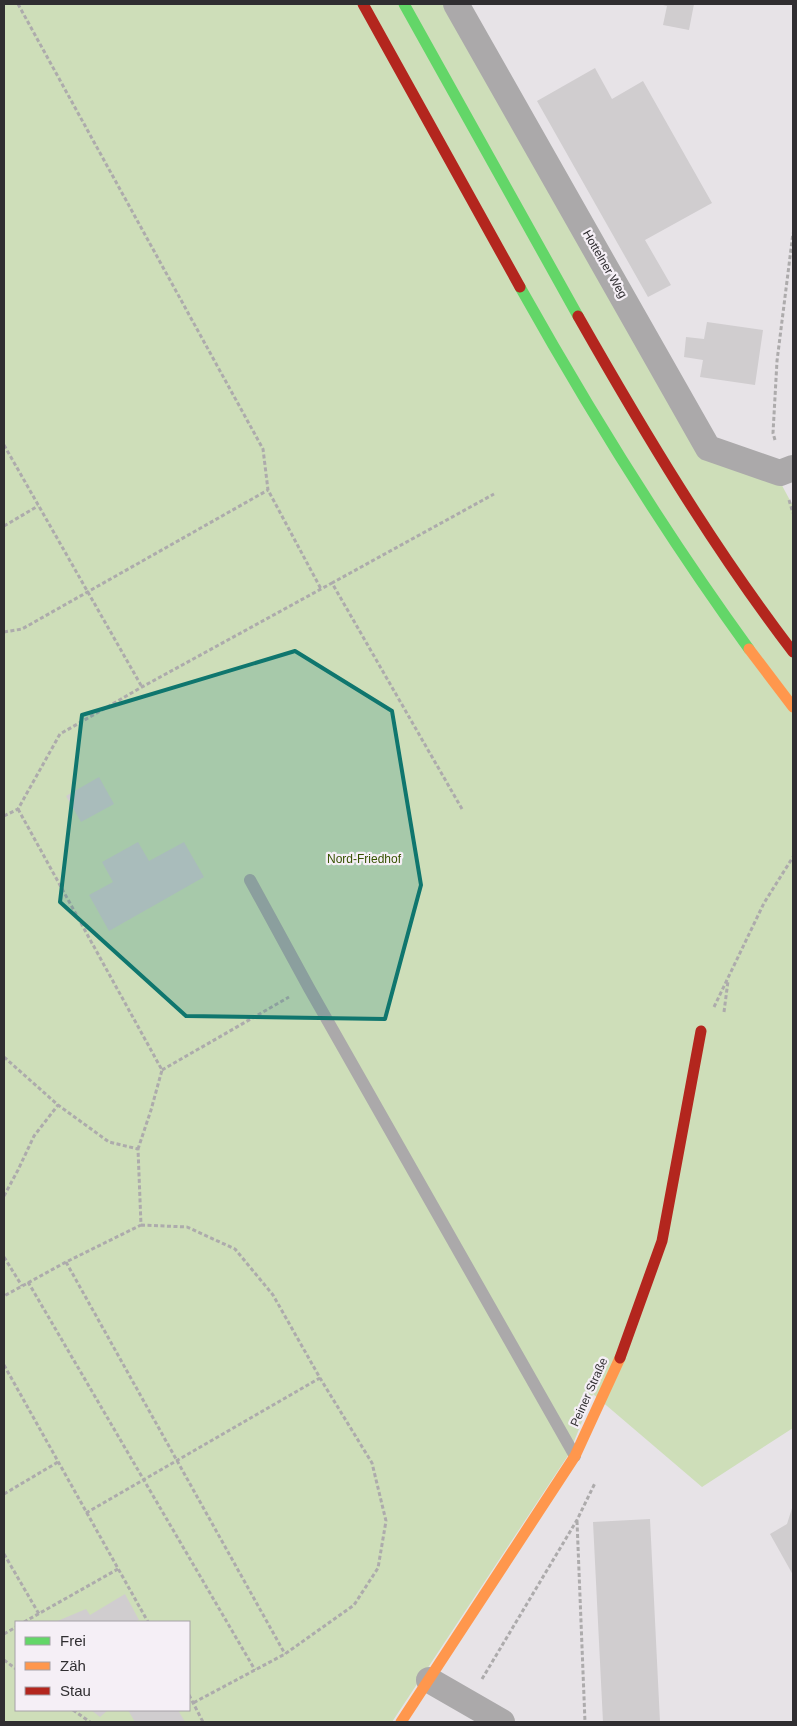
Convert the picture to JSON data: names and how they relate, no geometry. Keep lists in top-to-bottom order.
{
  "streets": {
    "main road": ["Peiner Straße"],
    "street": ["Hottelner Weg"]
  },
  "parks": ["Nord-Friedhof"],
  "legend": ["Frei", "Zäh", "Stau"]
}
